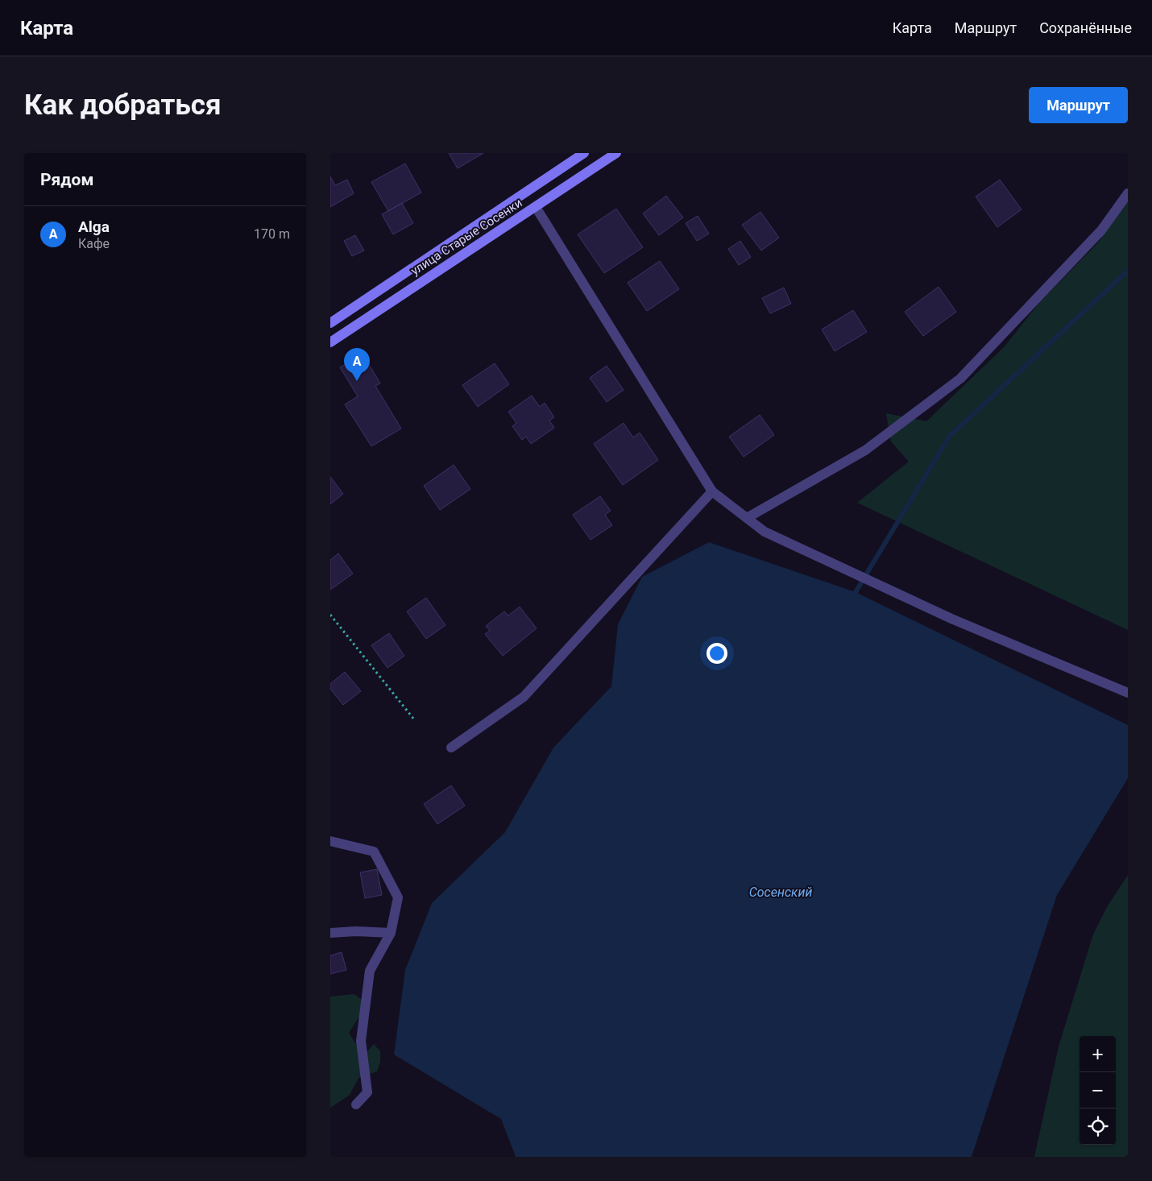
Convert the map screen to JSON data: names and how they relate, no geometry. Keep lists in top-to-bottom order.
{
  "streets": {
    "main road": ["улица Старые Сосенки"]
  },
  "water": ["Сосенский"],
  "page": {
    "header": "Карта",
    "nav": ["Карта", "Маршрут", "Сохранённые"],
    "buttons": "Маршрут",
    "title": "Как добраться",
    "heading": "Рядом",
    "list": [
      {
        "mark": "A",
        "name": "Alga",
        "note": "Кафе",
        "value": "170 m"
      }
    ],
    "pins": "A",
    "map_buttons": ["+", "−"]
  }
}
